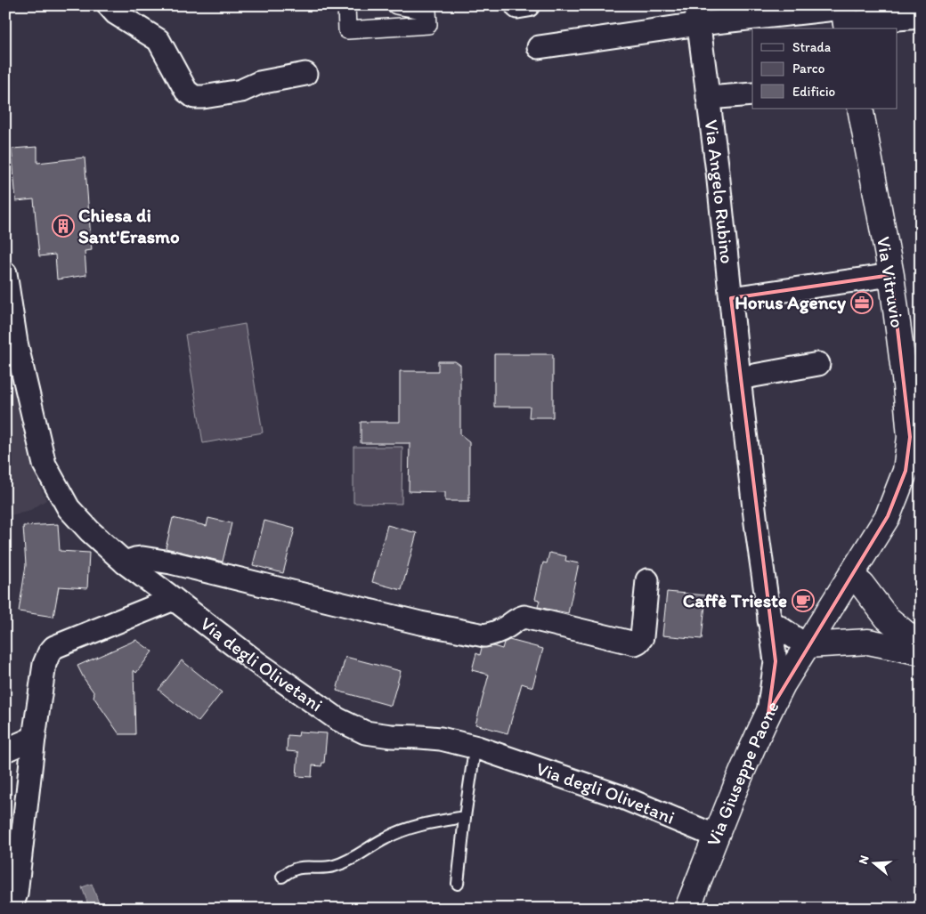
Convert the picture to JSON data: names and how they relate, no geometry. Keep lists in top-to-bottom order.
{
  "streets": {
    "street": [
      "Via Angelo Rubino",
      "Via Vitruvio",
      "Via degli Olivetani",
      "Via Giuseppe Paone"
    ]
  },
  "crossings": [
    ["Via Angelo Rubino", "Via Giuseppe Paone"],
    ["Via Vitruvio", "Via Giuseppe Paone"],
    ["Via degli Olivetani", "Via Giuseppe Paone"]
  ],
  "places": {
    "building": ["Chiesa di Sant'Erasmo"],
    "office": ["Horus Agency"],
    "cafe": ["Caffè Trieste"]
  },
  "legend": ["Strada", "Parco", "Edificio"],
  "north": "left"
}
